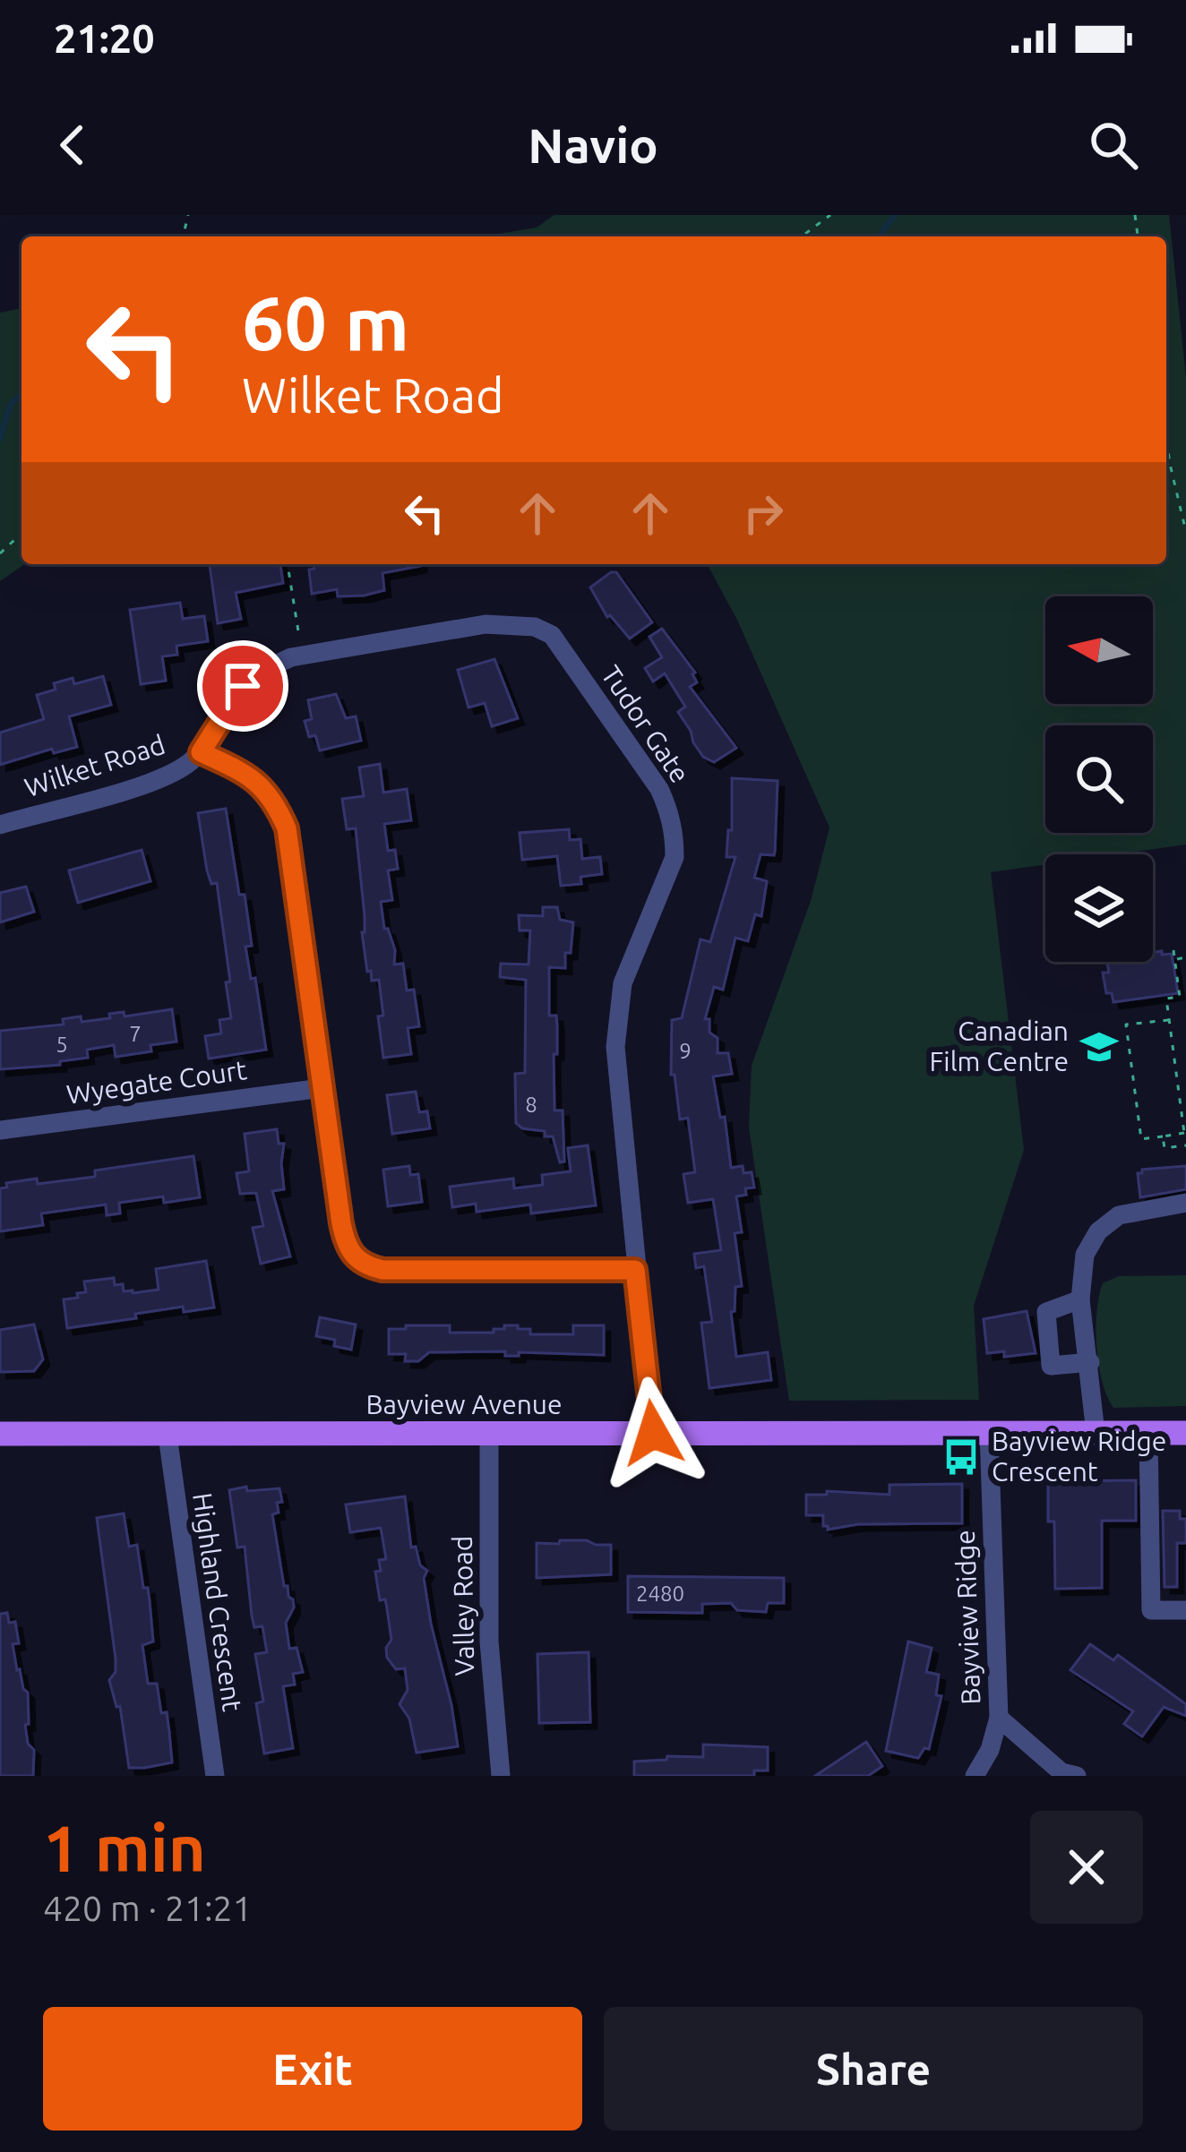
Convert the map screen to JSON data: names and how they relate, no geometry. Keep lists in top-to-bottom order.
{
  "streets": {
    "main road": ["Bayview Avenue"],
    "street": [
      "Tudor Gate",
      "Wilket Road",
      "Wyegate Court",
      "Highland Crescent",
      "Valley Road",
      "Bayview Ridge"
    ]
  },
  "crossings": [
    ["Tudor Gate", "Wilket Road"],
    ["Tudor Gate", "Bayview Avenue"],
    ["Wilket Road", "Wyegate Court"],
    ["Bayview Avenue", "Highland Crescent"],
    ["Bayview Avenue", "Valley Road"],
    ["Bayview Avenue", "Bayview Ridge"]
  ],
  "places": {
    "school or university": ["Canadian Film Centre"],
    "bus stop": ["Bayview Ridge Crescent"]
  },
  "house_numbers": [
    "7",
    "5",
    "9",
    "8",
    "2480"
  ],
  "north": "left",
  "page": {
    "status": "21:20",
    "header": "Navio",
    "turn": ["60 m", "Wilket Road"],
    "heading": ["1 min", "420 m · 21:21"],
    "buttons": ["Exit", "Share"]
  }
}
